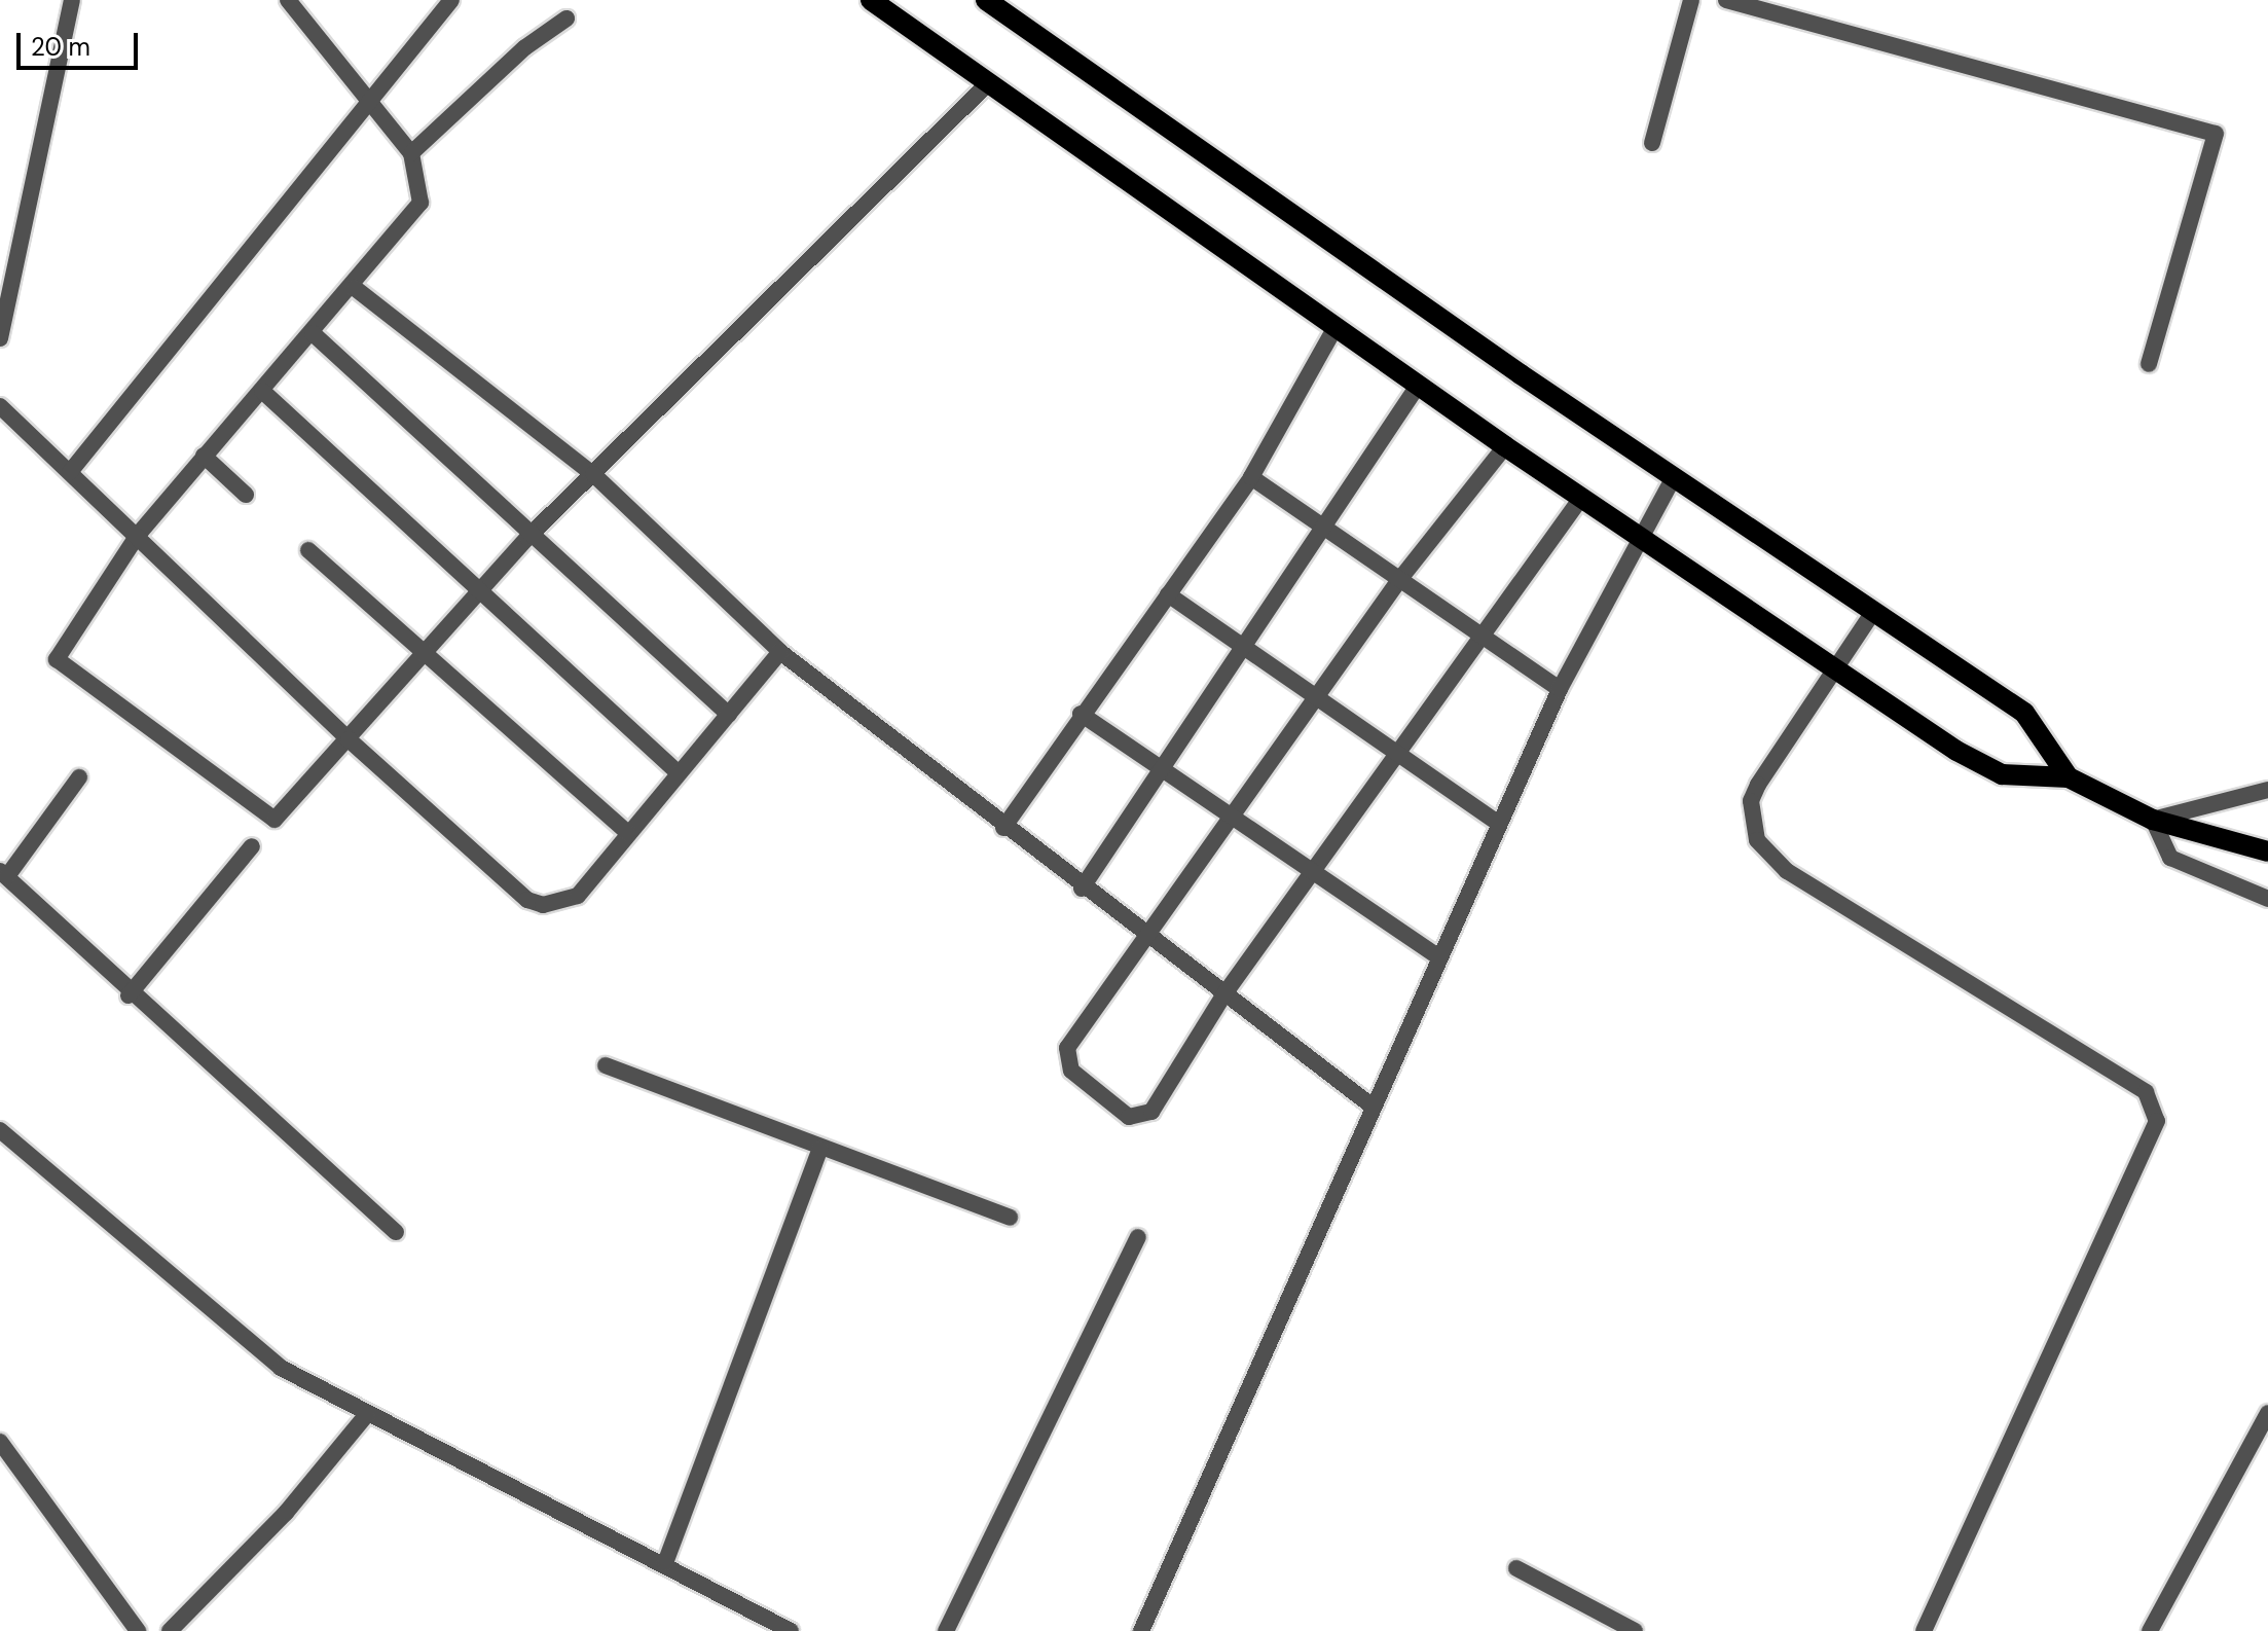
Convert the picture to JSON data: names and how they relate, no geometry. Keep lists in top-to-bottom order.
{
  "scale_bar": "20 m"
}
